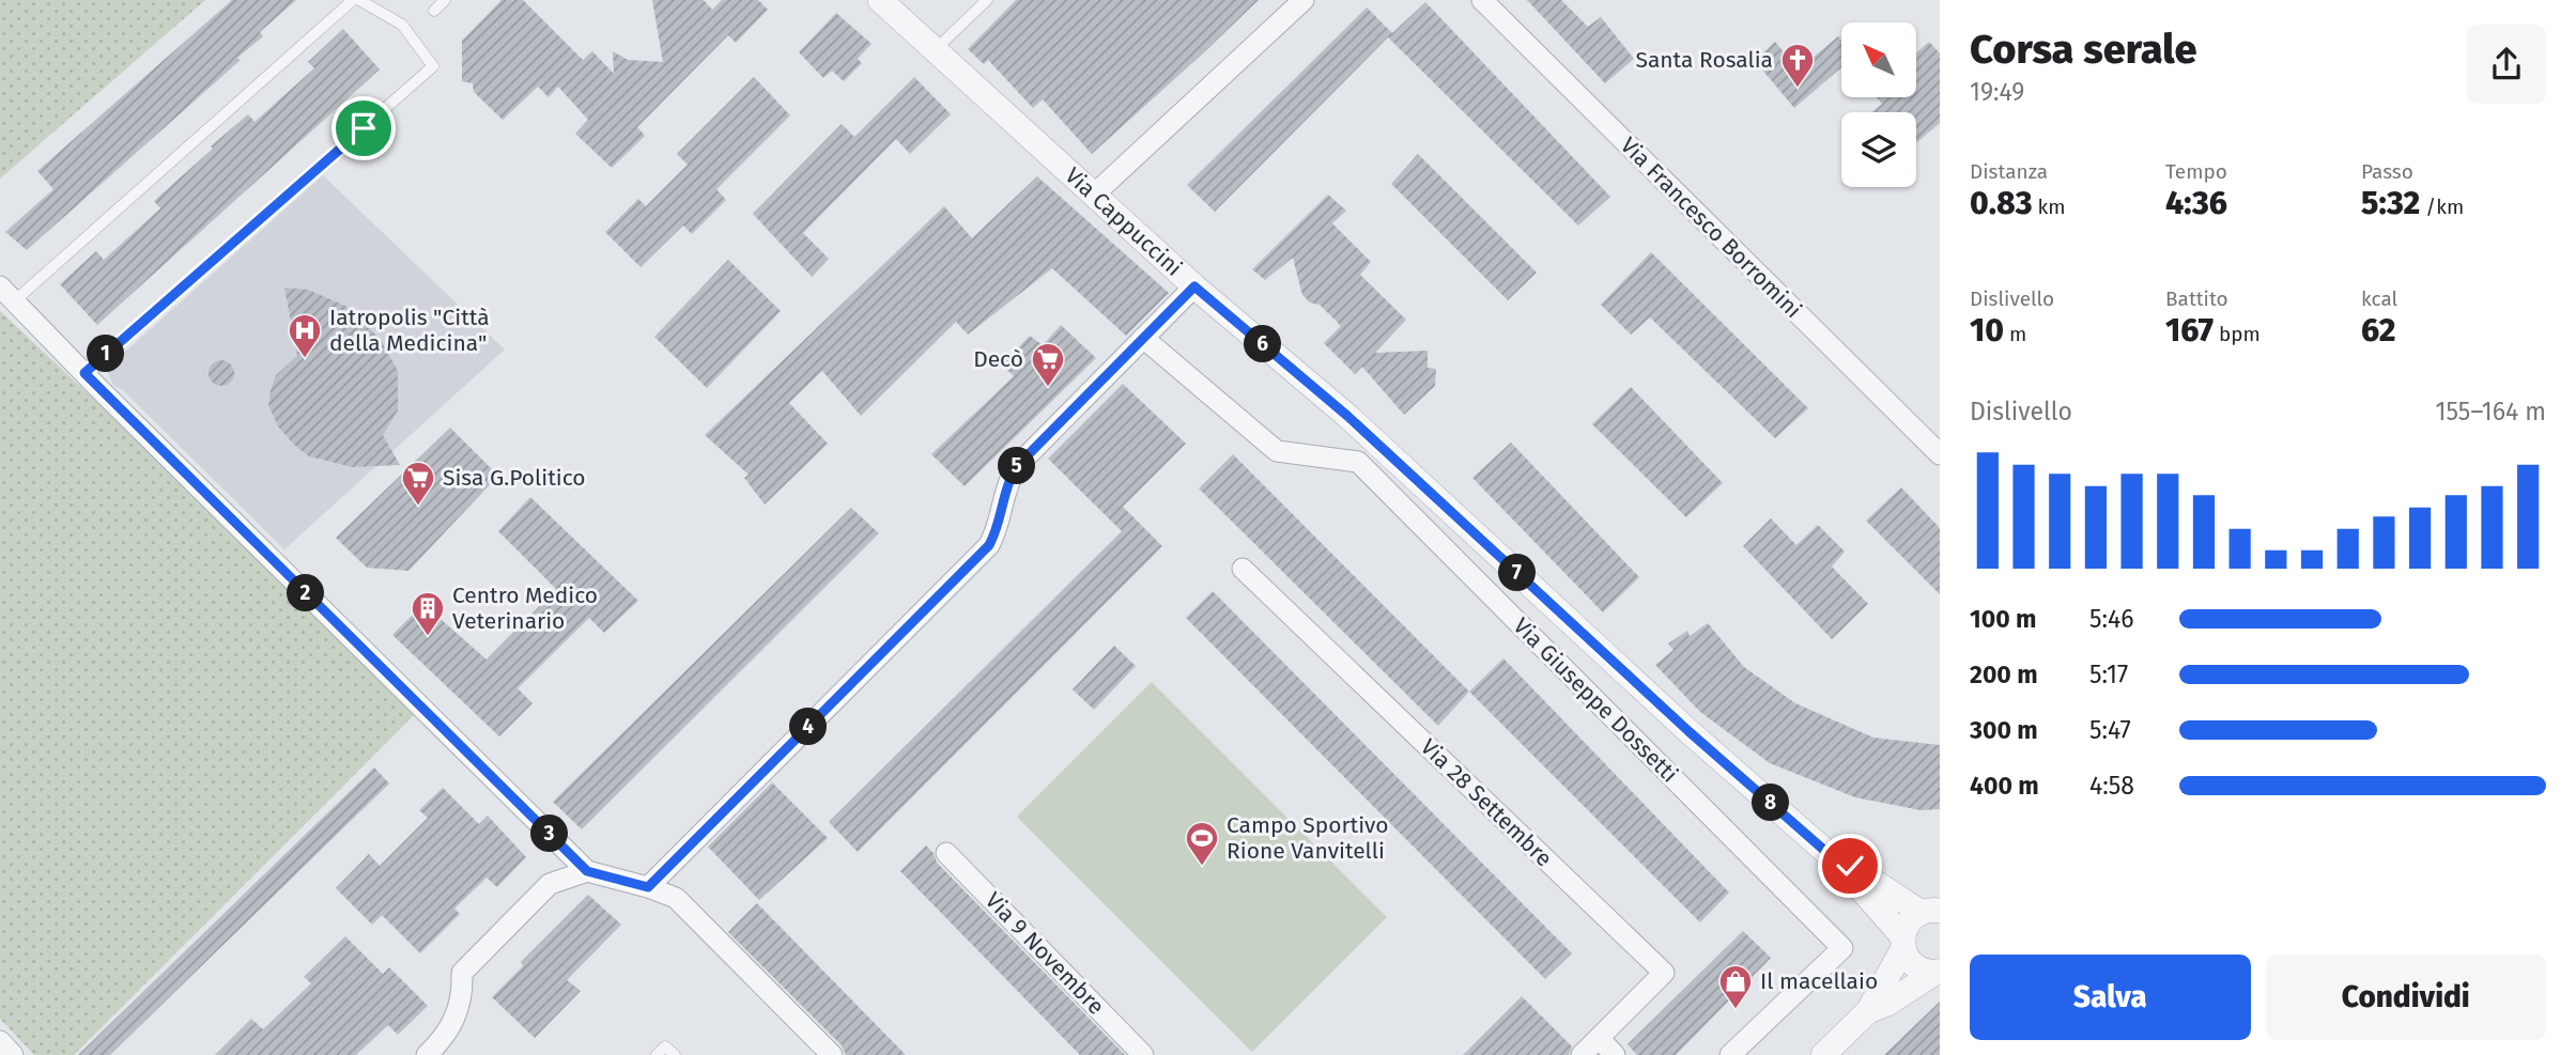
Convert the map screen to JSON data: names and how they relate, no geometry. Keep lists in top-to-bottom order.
{
  "streets": {
    "street": [
      "Via Cappuccini",
      "Via Francesco Borromini",
      "Via Giuseppe Dossetti",
      "Via 28 Settembre",
      "Via 9 Novembre"
    ]
  },
  "places": {
    "church": ["Santa Rosalia"],
    "hospital": ["Iatropolis \"Città della Medicina\""],
    "supermarket": ["Decò", "Sisa G.Politico"],
    "building": ["Centro Medico Veterinario"],
    "sports": ["Campo Sportivo Rione Vanvitelli"],
    "shop": ["Il macellaio"]
  },
  "north": "top left",
  "page": {
    "heading": ["Corsa serale", "19:49"],
    "stats": [
      ["Distanza", "0.83 km"],
      ["Tempo", "4:36"],
      ["Passo", "5:32 /km"],
      ["Dislivello", "10 m"],
      ["Battito", "167 bpm"],
      ["kcal", "62"]
    ],
    "pins": [
      "6",
      "1",
      "5",
      "7",
      "2",
      "4",
      "8",
      "3"
    ],
    "chart": ["Dislivello", "155–164 m"],
    "list": [
      {
        "name": "100 m",
        "note": "5:46"
      },
      {
        "name": "200 m",
        "note": "5:17"
      },
      {
        "name": "300 m",
        "note": "5:47"
      },
      {
        "name": "400 m",
        "note": "4:58"
      }
    ],
    "buttons": ["Salva", "Condividi"]
  }
}
